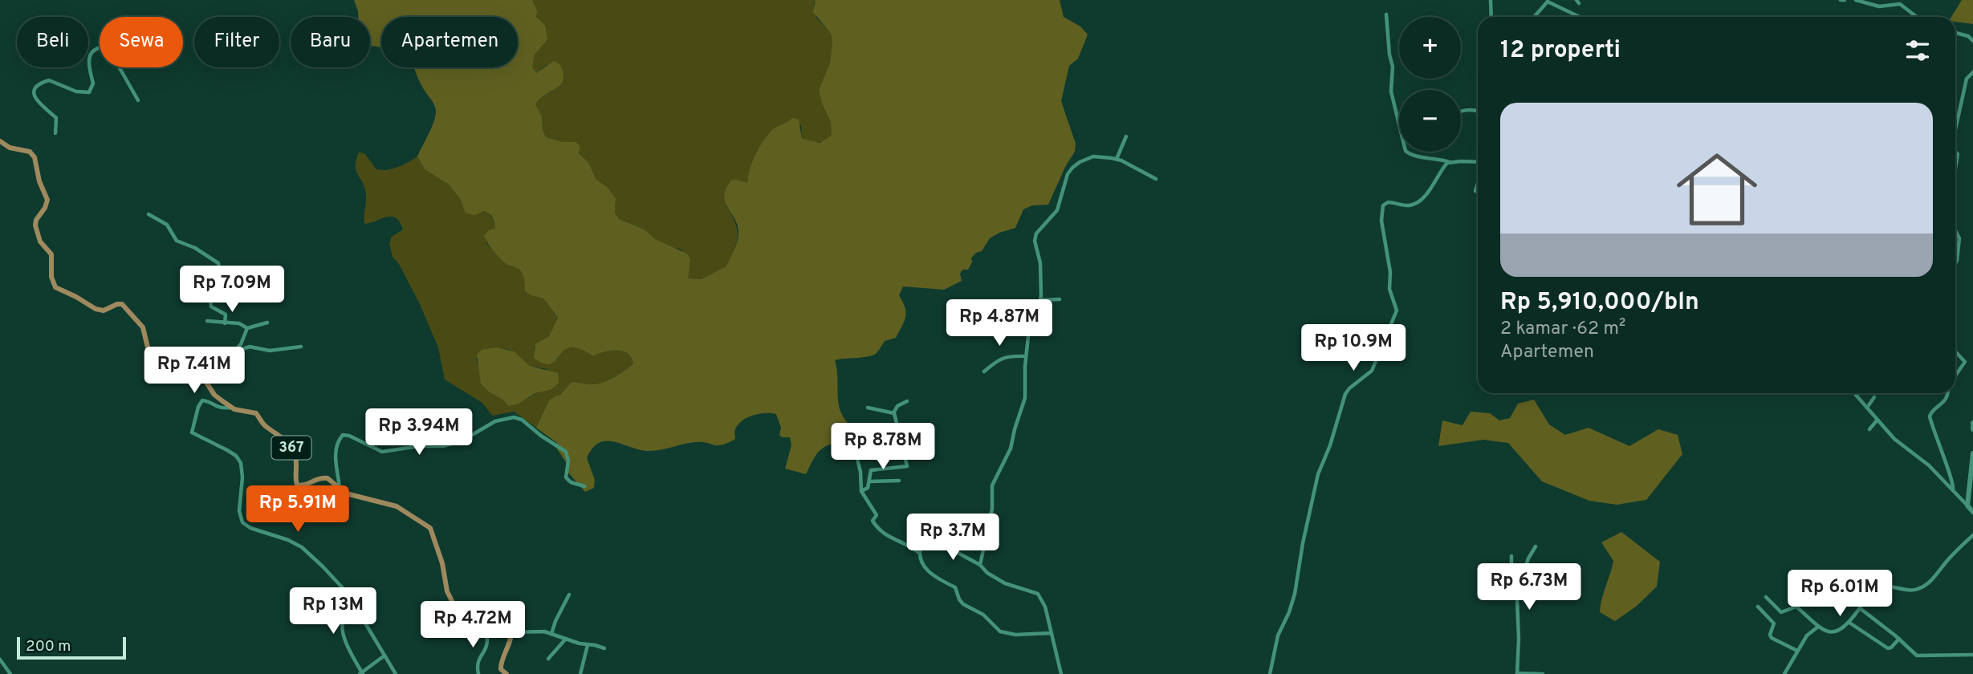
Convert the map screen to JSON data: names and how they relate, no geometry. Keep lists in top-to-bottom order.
{
  "streets": {
    "main road": ["367"]
  },
  "scale_bar": "200 m",
  "page": {
    "map_buttons": ["+", "−"],
    "chip": [
      "Beli",
      "Sewa",
      "Filter",
      "Baru",
      "Apartemen"
    ],
    "heading": "12 properti",
    "list": [
      {
        "name": "Rp 5,910,000/bln",
        "note": "2 kamar · 62 m² · Apartemen"
      }
    ],
    "price": [
      "Rp 7.09M",
      "Rp 4.87M",
      "Rp 10.9M",
      "Rp 7.41M",
      "Rp 3.94M",
      "Rp 8.78M",
      "Rp 5.91M",
      "Rp 3.7M",
      "Rp 6.73M",
      "Rp 6.01M",
      "Rp 13M",
      "Rp 4.72M"
    ],
    "scale": "200 m"
  }
}
